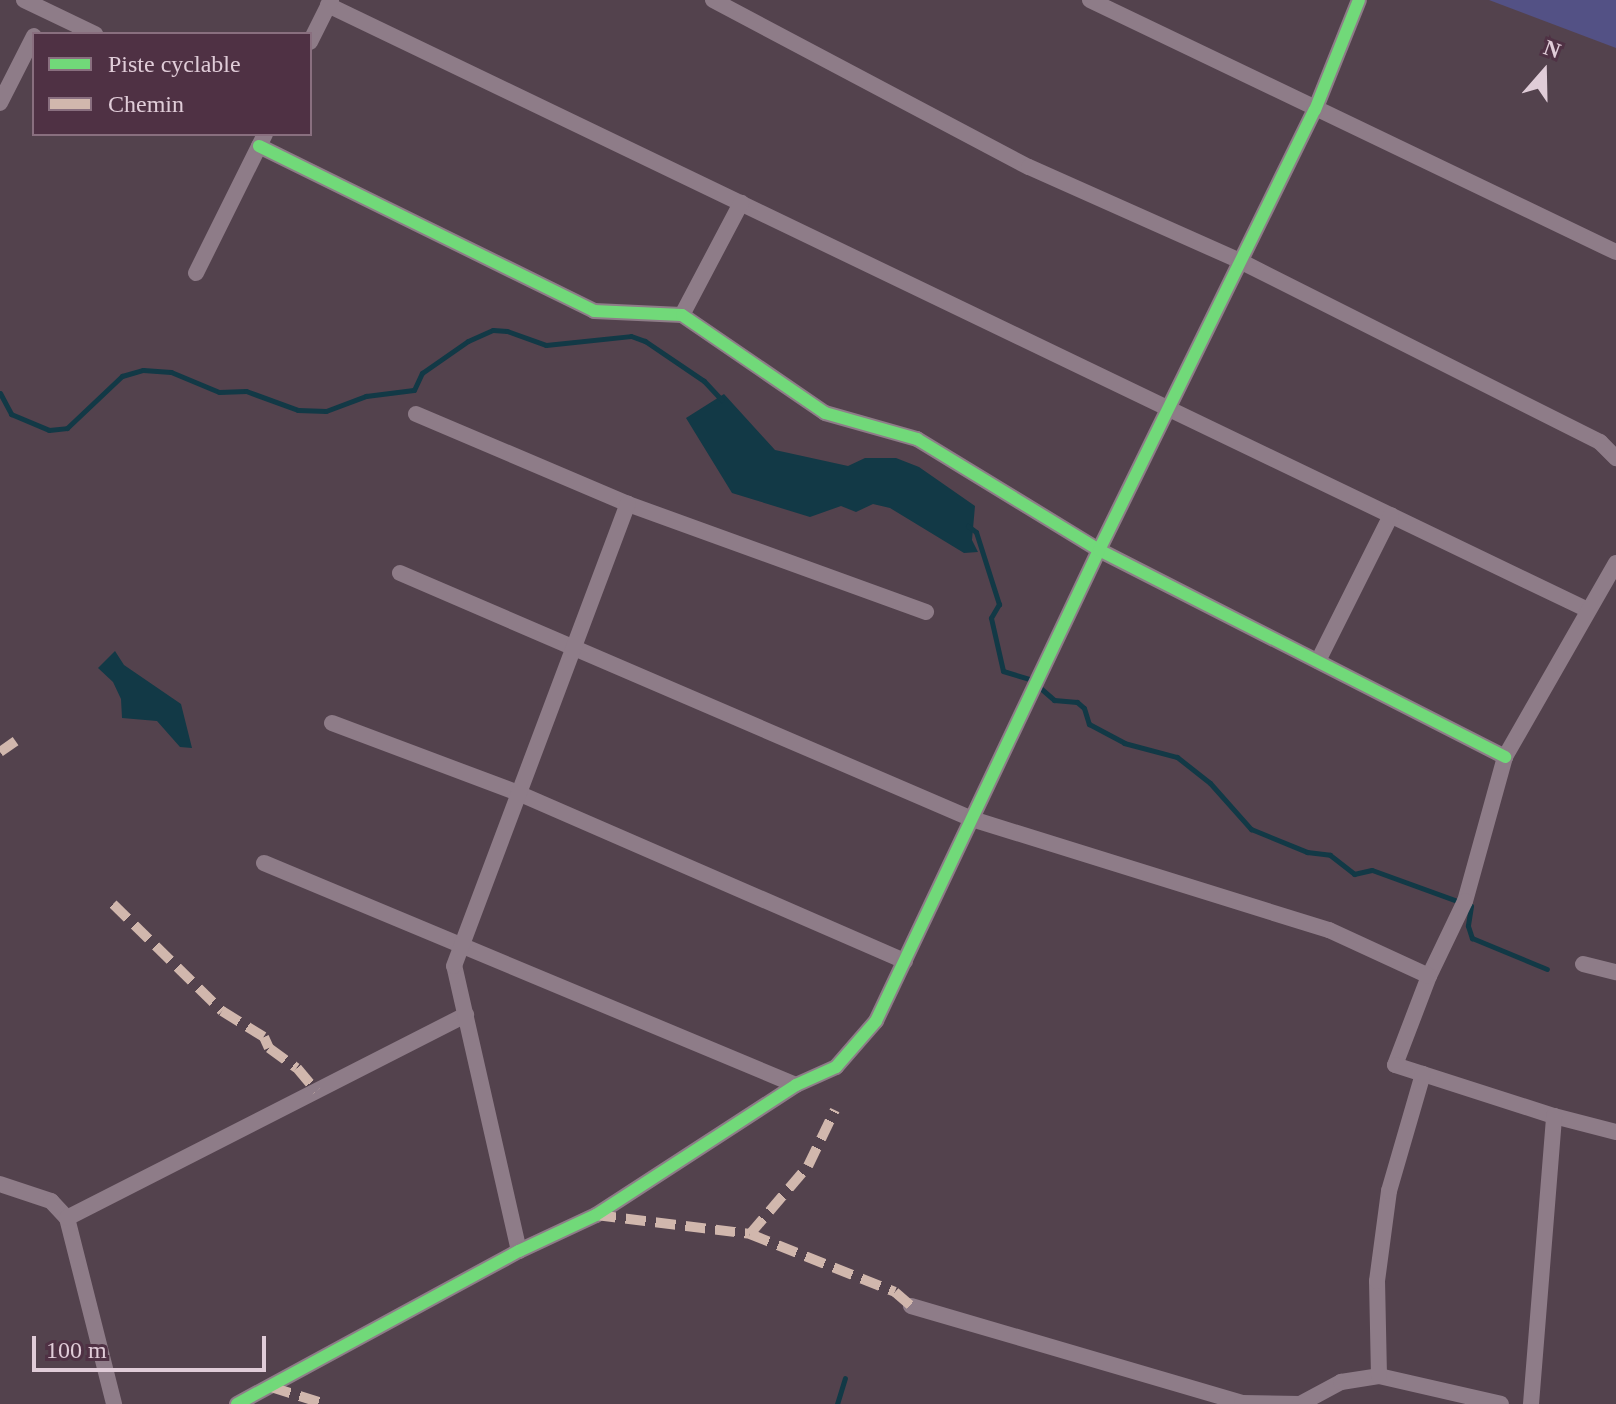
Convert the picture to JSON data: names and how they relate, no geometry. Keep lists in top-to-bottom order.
{
  "legend": ["Piste cyclable", "Chemin"],
  "scale_bar": "100 m",
  "north": "top"
}
